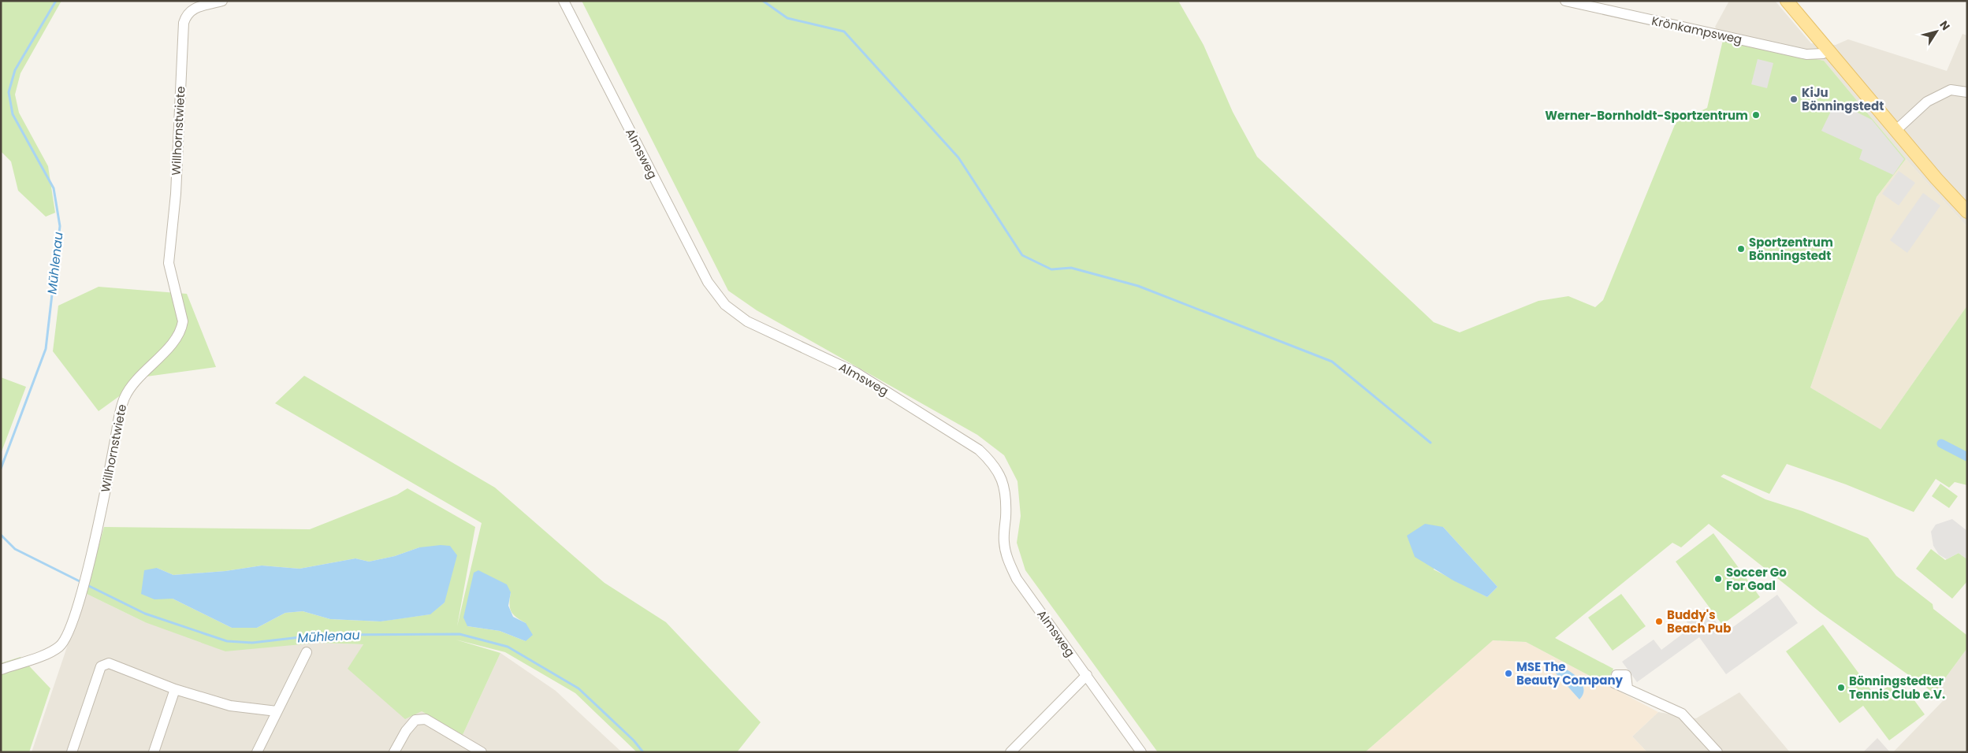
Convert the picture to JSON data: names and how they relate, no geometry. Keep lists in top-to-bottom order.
{
  "streets": {
    "street": ["Krönkampsweg", "Willhornstwiete", "Almsweg"]
  },
  "water": ["Mühlenau"],
  "places": [
    "KiJu Bönningstedt",
    "Werner-Bornholdt-Sportzentrum",
    "Sportzentrum Bönningstedt",
    "Soccer Go For Goal",
    "Buddy's Beach Pub",
    "MSE The Beauty Company",
    "Bönningstedter Tennis Club e.V."
  ],
  "north": "top right"
}
